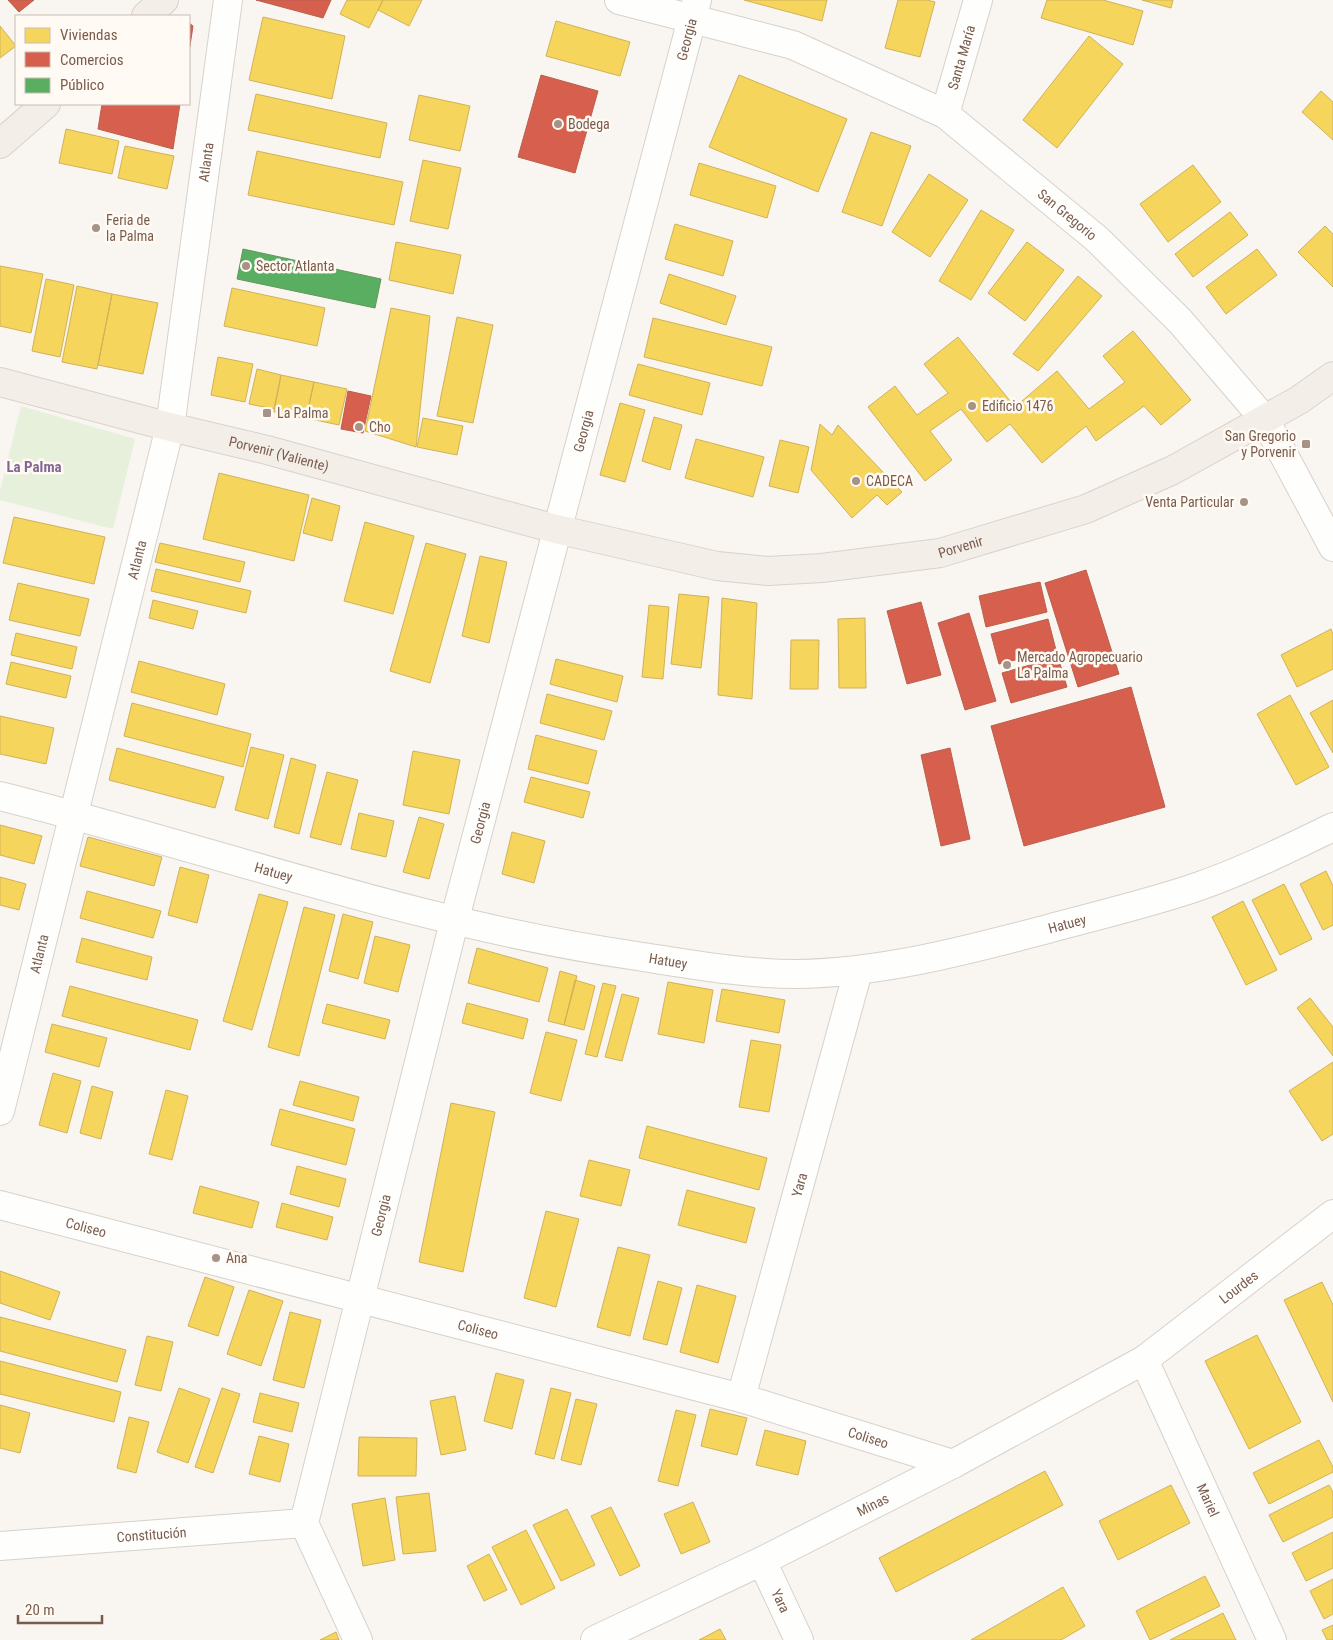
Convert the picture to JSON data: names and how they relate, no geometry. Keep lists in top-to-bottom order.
{
  "streets": {
    "main road": ["Porvenir (Valiente)", "Porvenir"],
    "street": [
      "Georgia",
      "Santa María",
      "Atlanta",
      "San Gregorio",
      "Hatuey",
      "Yara",
      "Coliseo",
      "Lourdes",
      "Mariel",
      "Minas",
      "Constitución"
    ]
  },
  "crossings": [
    ["Georgia", "San Gregorio"],
    ["Georgia", "Porvenir (Valiente)"],
    ["Georgia", "Porvenir"],
    ["Georgia", "Hatuey"],
    ["Georgia", "Coliseo"],
    ["Georgia", "Constitución"],
    ["Santa María", "San Gregorio"],
    ["Atlanta", "Porvenir (Valiente)"],
    ["Atlanta", "Hatuey"],
    ["San Gregorio", "Porvenir"],
    ["Porvenir (Valiente)", "Porvenir"],
    ["Hatuey", "Yara"],
    ["Yara", "Coliseo"],
    ["Yara", "Minas"],
    ["Coliseo", "Minas"],
    ["Lourdes", "Mariel"],
    ["Lourdes", "Minas"],
    ["Mariel", "Minas"]
  ],
  "districts": ["La Palma"],
  "places": {
    "other": [
      "Bodega",
      "Feria de la Palma",
      "Sector Atlanta",
      "Edificio 1476",
      "Cho",
      "CADECA",
      "Venta Particular",
      "Mercado Agropecuario La Palma",
      "Ana"
    ],
    "transit": ["La Palma", "San Gregorio y Porvenir"]
  },
  "legend": ["Viviendas", "Comercios", "Público"],
  "scale_bar": "20 m"
}
